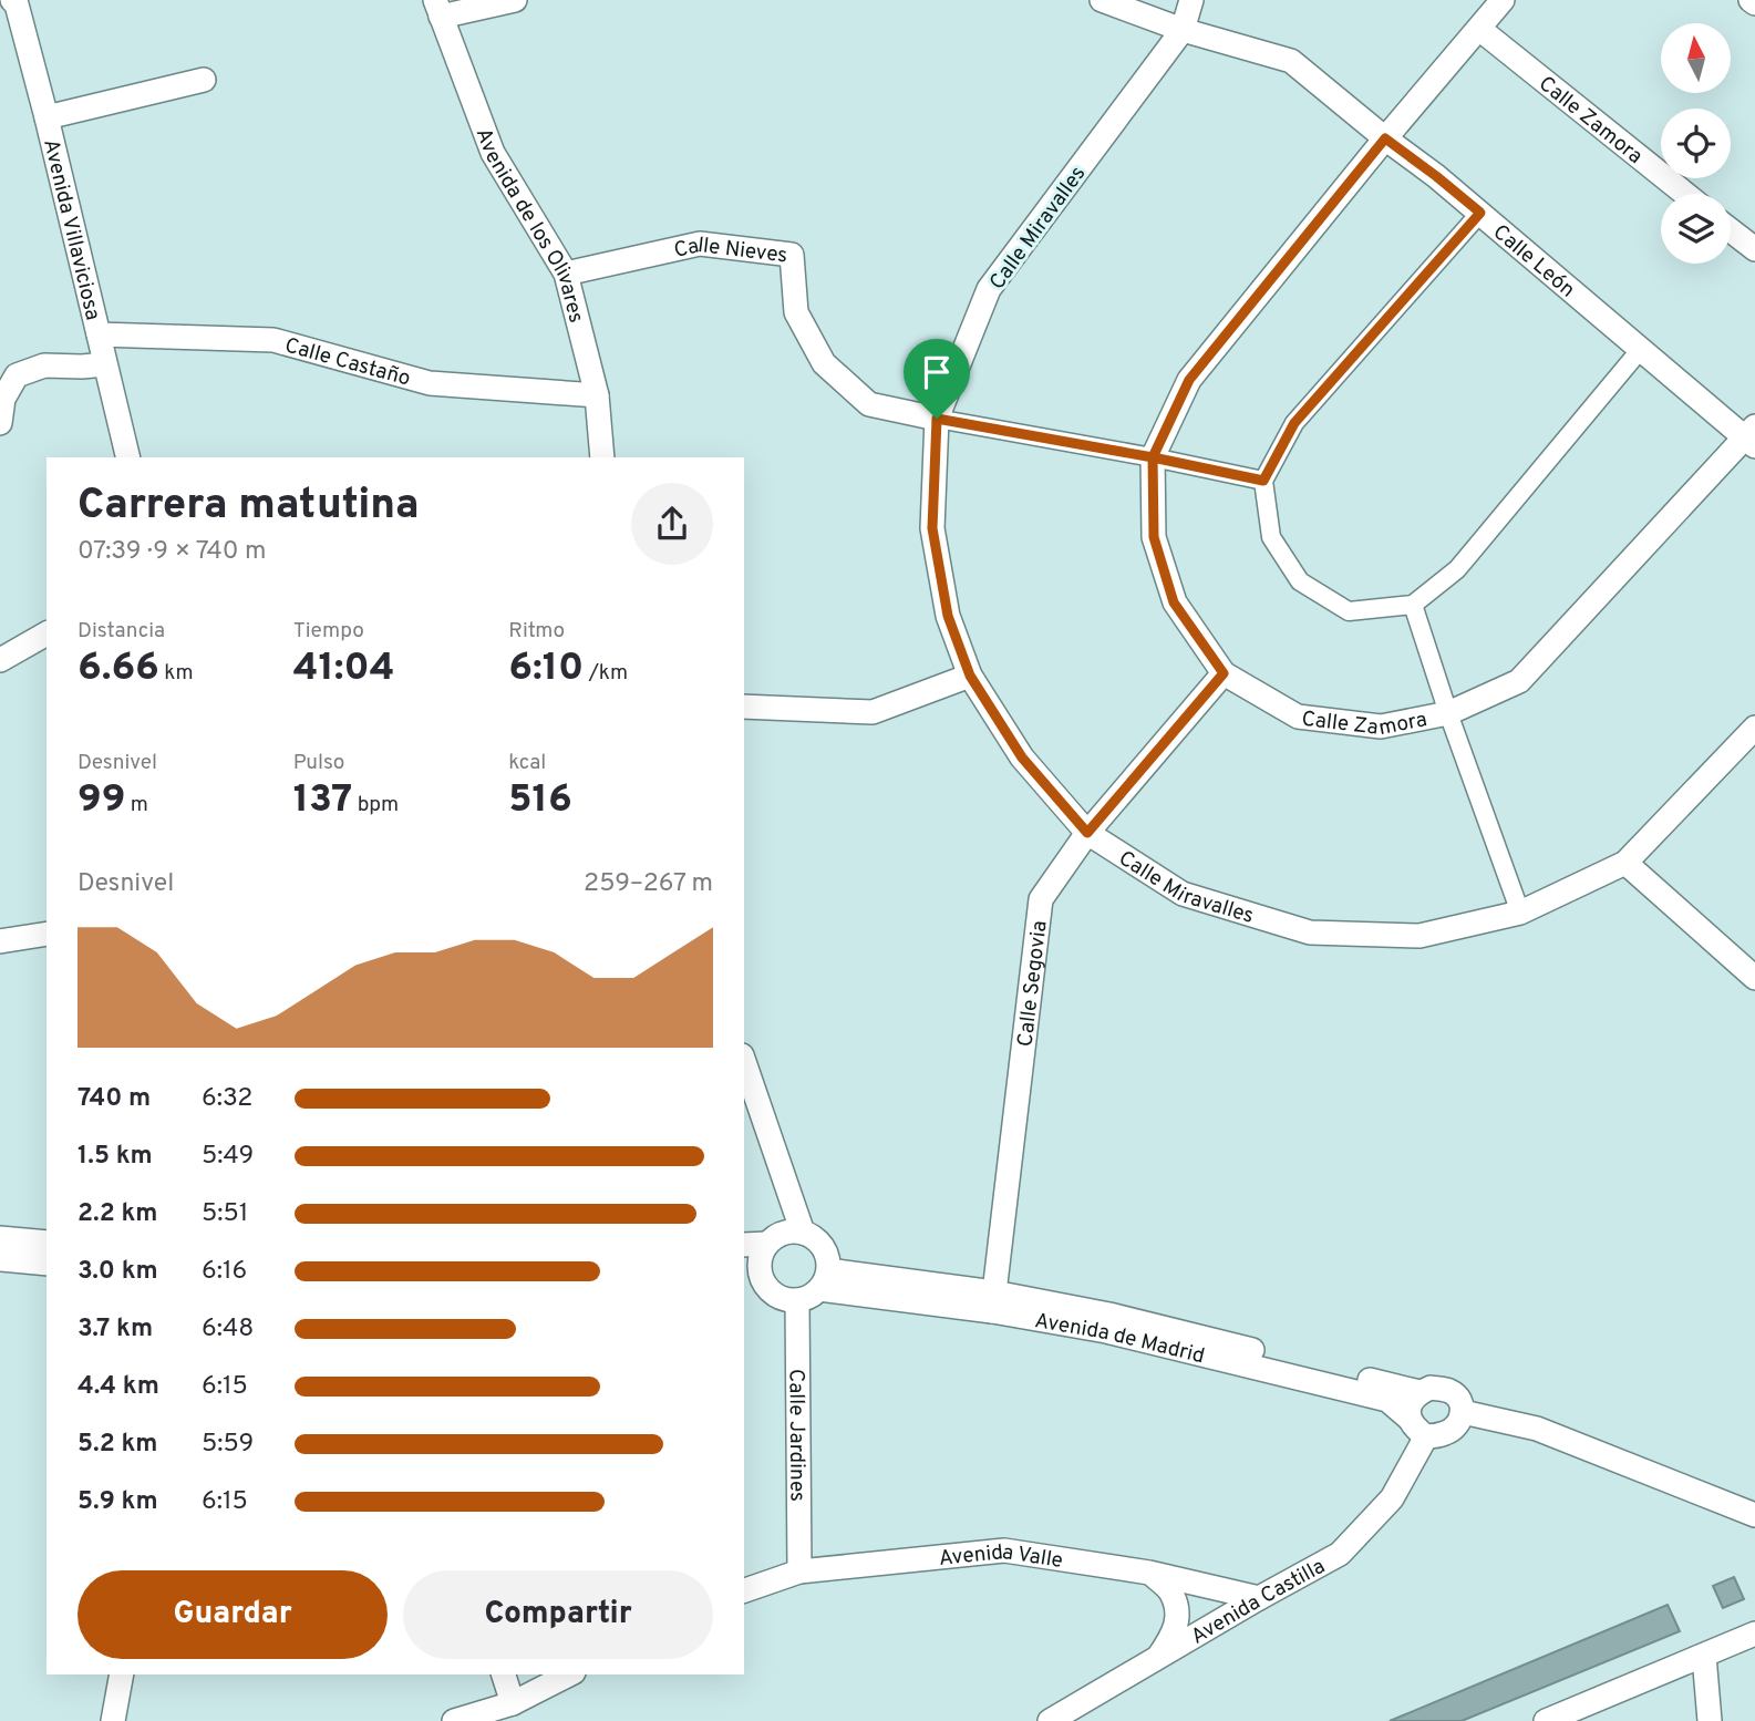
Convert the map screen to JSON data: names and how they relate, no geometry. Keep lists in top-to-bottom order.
{
  "streets": {
    "street": [
      "Calle Zamora",
      "Avenida de los Olivares",
      "Calle Miravalles",
      "Avenida Villaviciosa",
      "Calle Nieves",
      "Calle León",
      "Calle Castaño",
      "Calle Segovia",
      "Avenida de Madrid",
      "Calle Jardines",
      "Avenida Valle",
      "Avenida Castilla"
    ]
  },
  "crossings": [
    ["Calle Zamora", "Calle León"],
    ["Calle Zamora", "Calle Segovia"],
    ["Avenida de los Olivares", "Calle Nieves"],
    ["Avenida de los Olivares", "Calle Castaño"],
    ["Calle Miravalles", "Calle Nieves"],
    ["Calle Miravalles", "Calle León"],
    ["Calle Miravalles", "Calle Segovia"],
    ["Avenida Villaviciosa", "Calle Castaño"],
    ["Calle Segovia", "Avenida de Madrid"],
    ["Avenida de Madrid", "Calle Jardines"],
    ["Avenida de Madrid", "Avenida Castilla"],
    ["Calle Jardines", "Avenida Valle"],
    ["Avenida Valle", "Avenida Castilla"]
  ],
  "north": "top",
  "page": {
    "heading": ["Carrera matutina", "07:39 · 9 × 740 m"],
    "stats": [
      ["Distancia", "6.66 km"],
      ["Tiempo", "41:04"],
      ["Ritmo", "6:10 /km"],
      ["Desnivel", "99 m"],
      ["Pulso", "137 bpm"],
      ["kcal", "516"]
    ],
    "chart": ["Desnivel", "259–267 m"],
    "list": [
      {
        "name": "740 m",
        "note": "6:32"
      },
      {
        "name": "1.5 km",
        "note": "5:49"
      },
      {
        "name": "2.2 km",
        "note": "5:51"
      },
      {
        "name": "3.0 km",
        "note": "6:16"
      },
      {
        "name": "3.7 km",
        "note": "6:48"
      },
      {
        "name": "4.4 km",
        "note": "6:15"
      },
      {
        "name": "5.2 km",
        "note": "5:59"
      },
      {
        "name": "5.9 km",
        "note": "6:15"
      }
    ],
    "buttons": ["Guardar", "Compartir"]
  }
}
